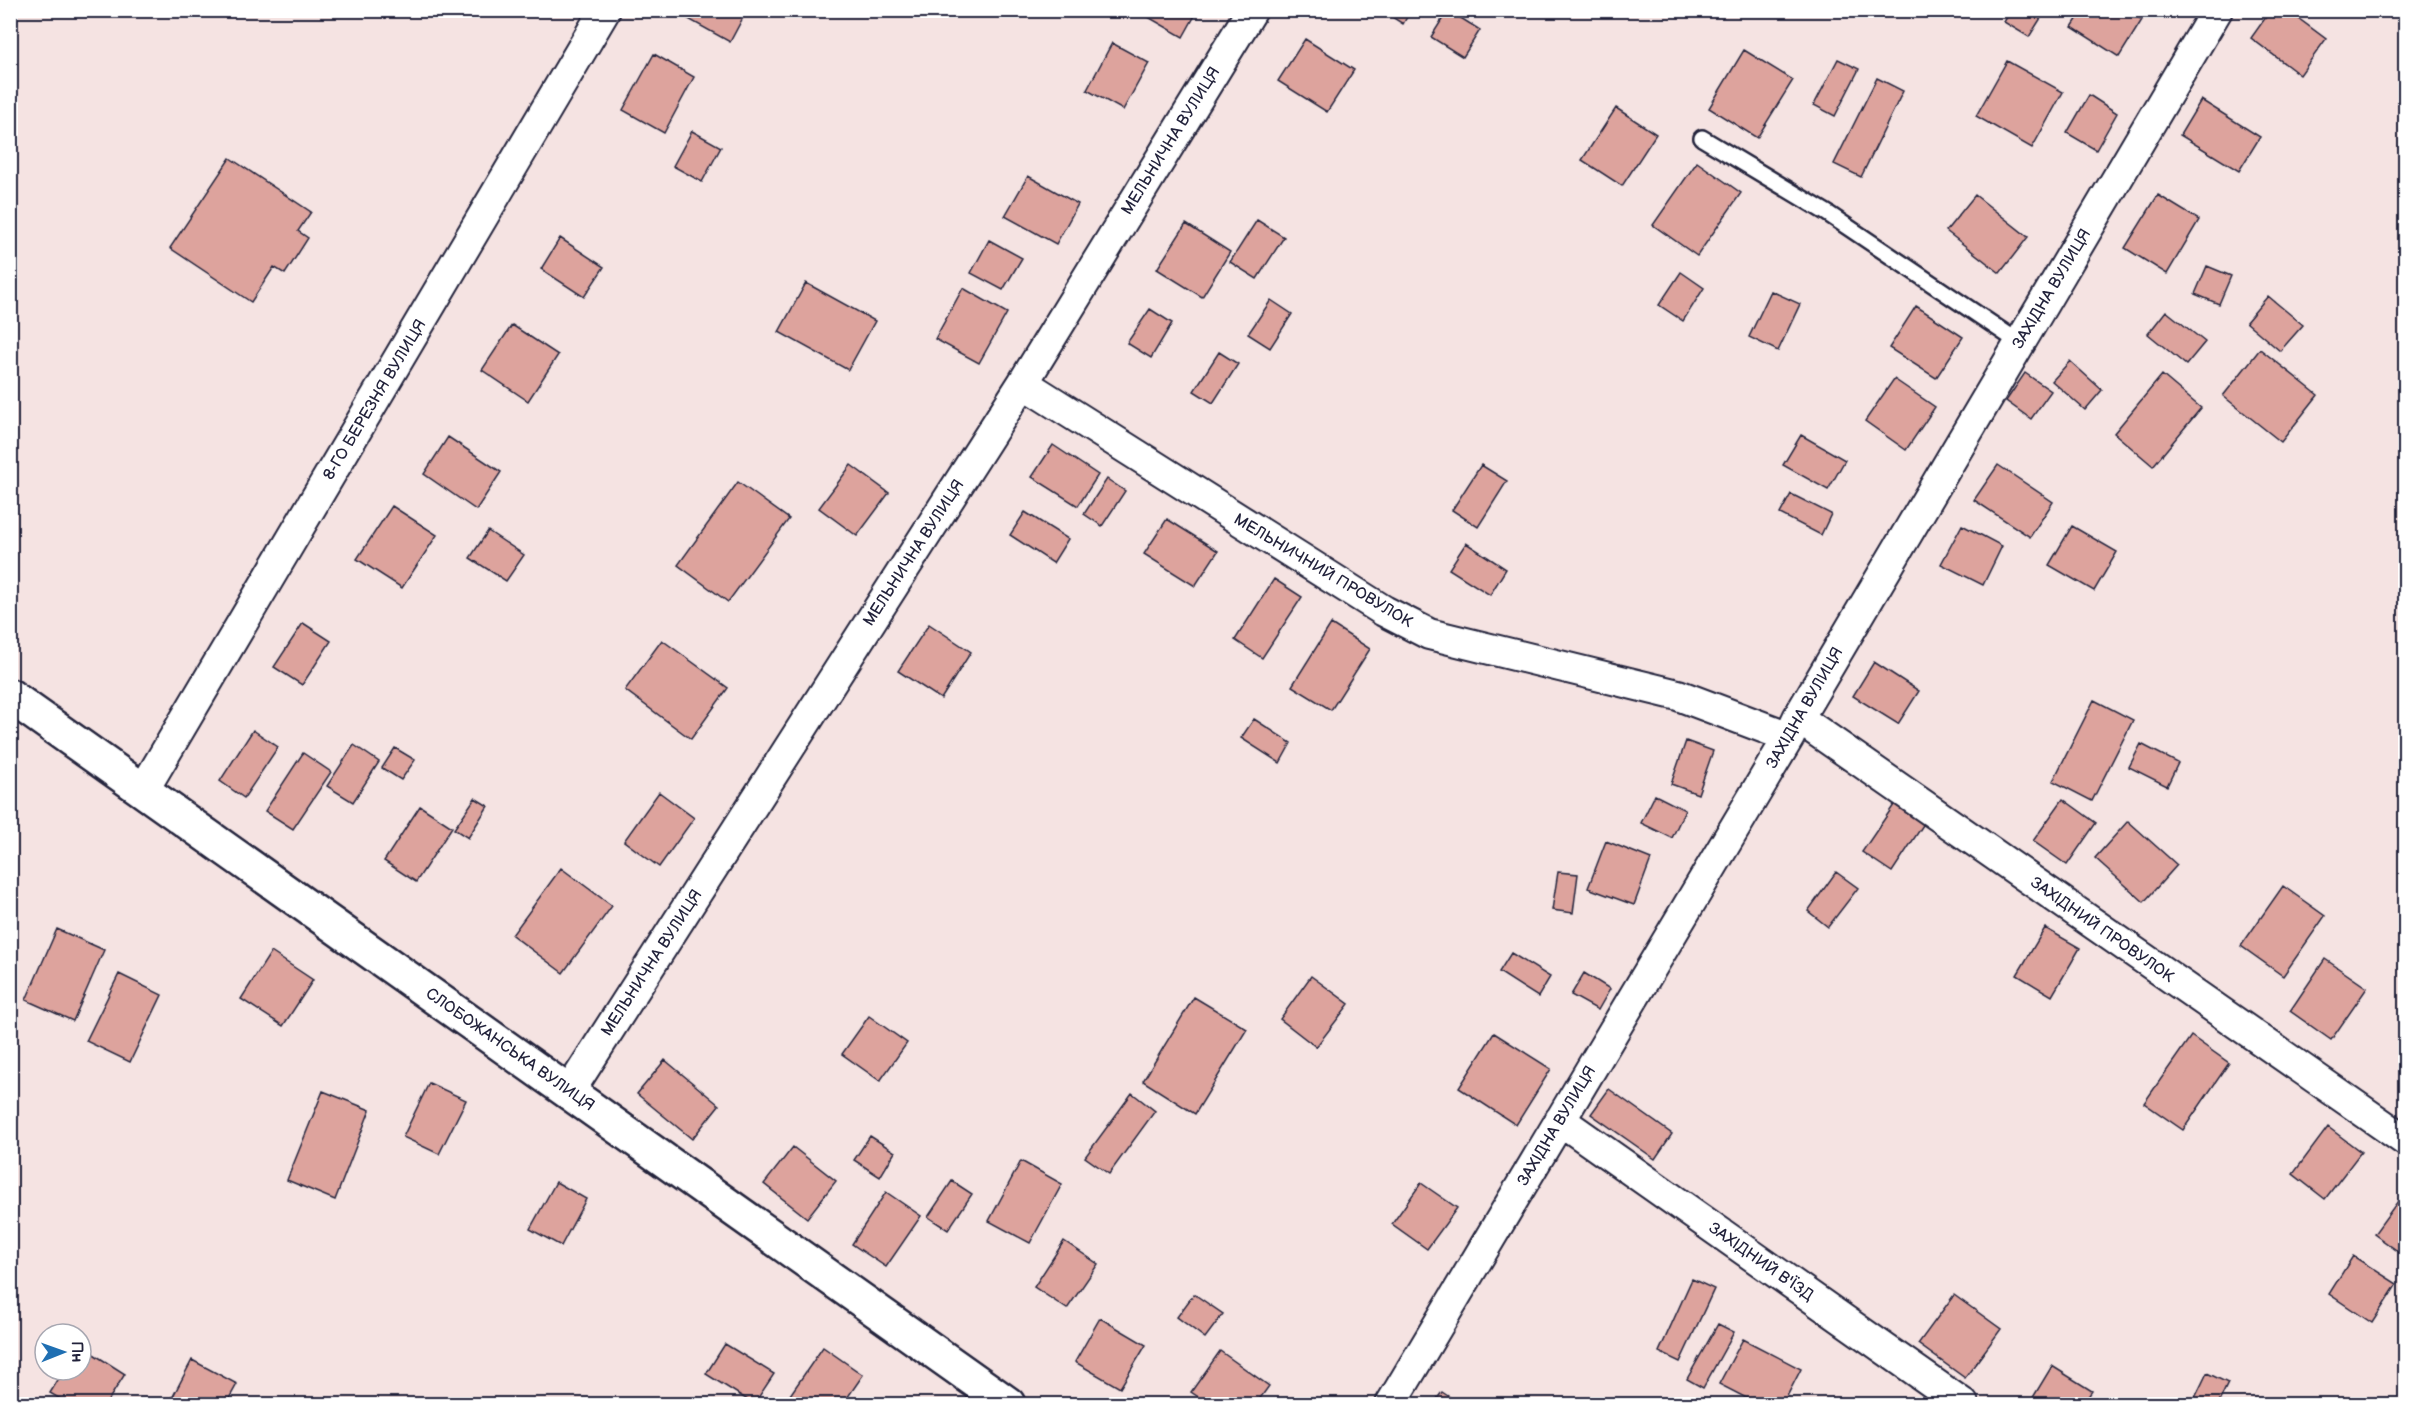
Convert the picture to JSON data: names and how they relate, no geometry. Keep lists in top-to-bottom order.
{
  "streets": {
    "street": [
      "МЕЛЬНИЧНА ВУЛИЦЯ",
      "ЗАХІДНА ВУЛИЦЯ",
      "8-ГО БЕРЕЗНЯ ВУЛИЦЯ",
      "МЕЛЬНИЧНИЙ ПРОВУЛОК",
      "ЗАХІДНИЙ ПРОВУЛОК",
      "СЛОБОЖАНСЬКА ВУЛИЦЯ",
      "ЗАХІДНИЙ В'ЇЗД"
    ]
  },
  "crossings": [
    ["МЕЛЬНИЧНА ВУЛИЦЯ", "МЕЛЬНИЧНИЙ ПРОВУЛОК"],
    ["МЕЛЬНИЧНА ВУЛИЦЯ", "СЛОБОЖАНСЬКА ВУЛИЦЯ"],
    ["ЗАХІДНА ВУЛИЦЯ", "МЕЛЬНИЧНИЙ ПРОВУЛОК"],
    ["ЗАХІДНА ВУЛИЦЯ", "ЗАХІДНИЙ ПРОВУЛОК"],
    ["ЗАХІДНА ВУЛИЦЯ", "ЗАХІДНИЙ В'ЇЗД"],
    ["8-ГО БЕРЕЗНЯ ВУЛИЦЯ", "СЛОБОЖАНСЬКА ВУЛИЦЯ"],
    ["МЕЛЬНИЧНИЙ ПРОВУЛОК", "ЗАХІДНИЙ ПРОВУЛОК"]
  ],
  "north": "right"
}
